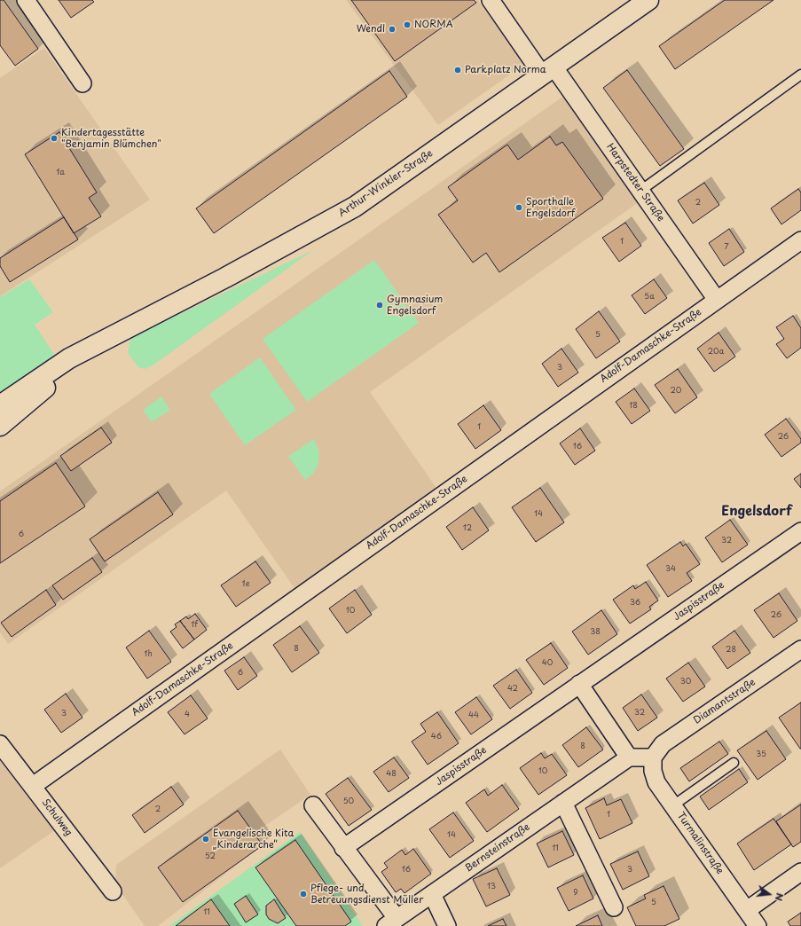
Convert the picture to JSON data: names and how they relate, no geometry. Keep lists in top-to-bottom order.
{
  "streets": {
    "street": [
      "Harpstedter Straße",
      "Arthur-Winkler-Straße",
      "Adolf-Damaschke-Straße",
      "Jaspisstraße",
      "Diamantstraße",
      "Schulweg",
      "Turmalinstraße",
      "Bernsteinstraße"
    ]
  },
  "crossings": [
    ["Harpstedter Straße", "Arthur-Winkler-Straße"],
    ["Harpstedter Straße", "Adolf-Damaschke-Straße"],
    ["Adolf-Damaschke-Straße", "Schulweg"],
    ["Diamantstraße", "Turmalinstraße"]
  ],
  "districts": ["Engelsdorf"],
  "places": [
    "NORMA",
    "Wendl",
    "Parkplatz Norma",
    "Kindertagesstätte \"Benjamin Blümchen\"",
    "Sporthalle Engelsdorf",
    "Gymnasium Engelsdorf",
    "Evangelische Kita „Kinderarche“",
    "Pflege- und Betreuungsdienst Müller"
  ],
  "house_numbers": [
    "1a",
    "2",
    "1",
    "7",
    "5a",
    "5",
    "20a",
    "3",
    "20",
    "18",
    "1",
    "26",
    "16",
    "14",
    "12",
    "6",
    "32",
    "34",
    "1e",
    "36",
    "10",
    "26",
    "1f",
    "38",
    "8",
    "28",
    "1h",
    "40",
    "6",
    "30",
    "42",
    "32",
    "3",
    "4",
    "44",
    "46",
    "8",
    "35",
    "10",
    "48",
    "50",
    "2",
    "1",
    "14",
    "11",
    "52",
    "16",
    "3",
    "13",
    "9",
    "5",
    "11"
  ],
  "north": "right"
}
